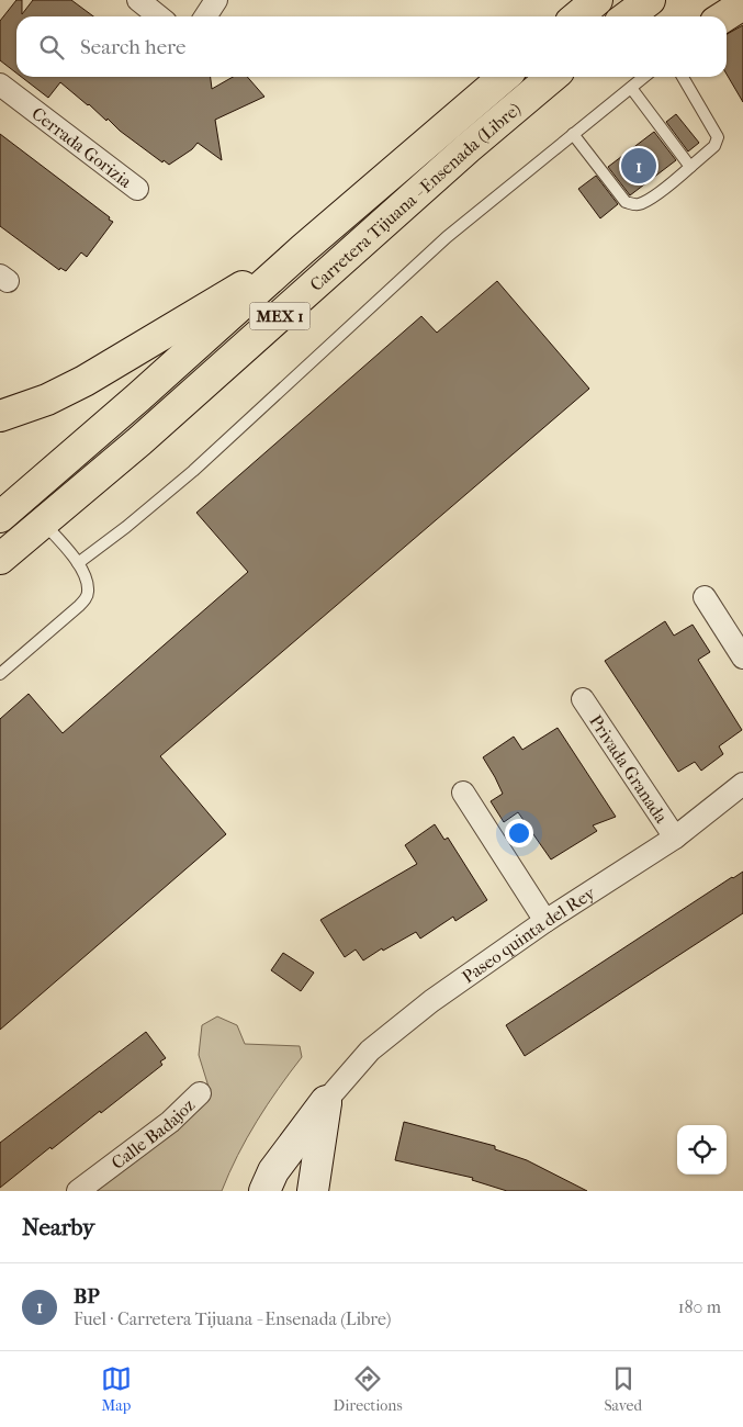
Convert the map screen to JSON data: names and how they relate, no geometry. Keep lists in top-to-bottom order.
{
  "streets": {
    "highway": ["Carretera Tijuana - Ensenada (Libre)", "MEX 1"],
    "street": [
      "Cerrada Gorizia",
      "Privada Granada",
      "Paseo quinta del Rey",
      "Calle Badajoz"
    ]
  },
  "crossings": [
    ["Privada Granada", "Paseo quinta del Rey"]
  ],
  "page": {
    "search": "Search here",
    "pins": "1",
    "heading": "Nearby",
    "list": [
      {
        "mark": "1",
        "name": "BP",
        "note": "Fuel · Carretera Tijuana - Ensenada (Libre)",
        "value": "180 m"
      }
    ],
    "nav": ["Map", "Directions", "Saved"]
  }
}
